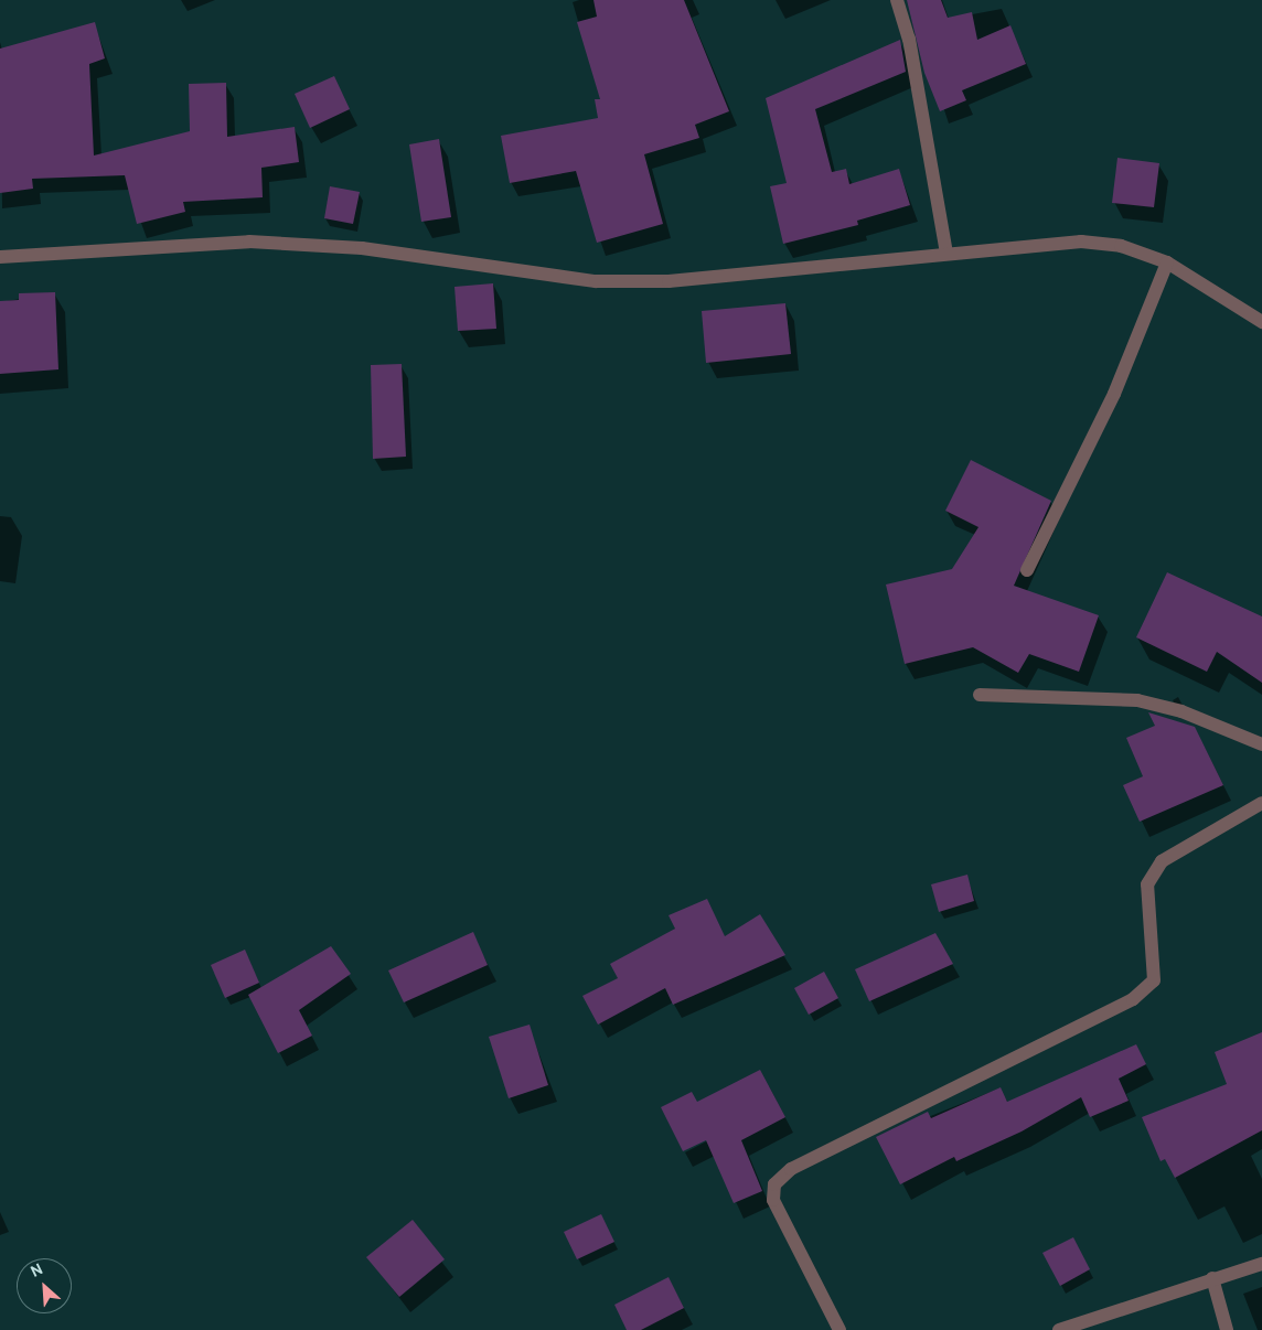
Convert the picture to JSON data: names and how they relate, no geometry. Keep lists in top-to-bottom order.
{
  "north": "top left"
}
